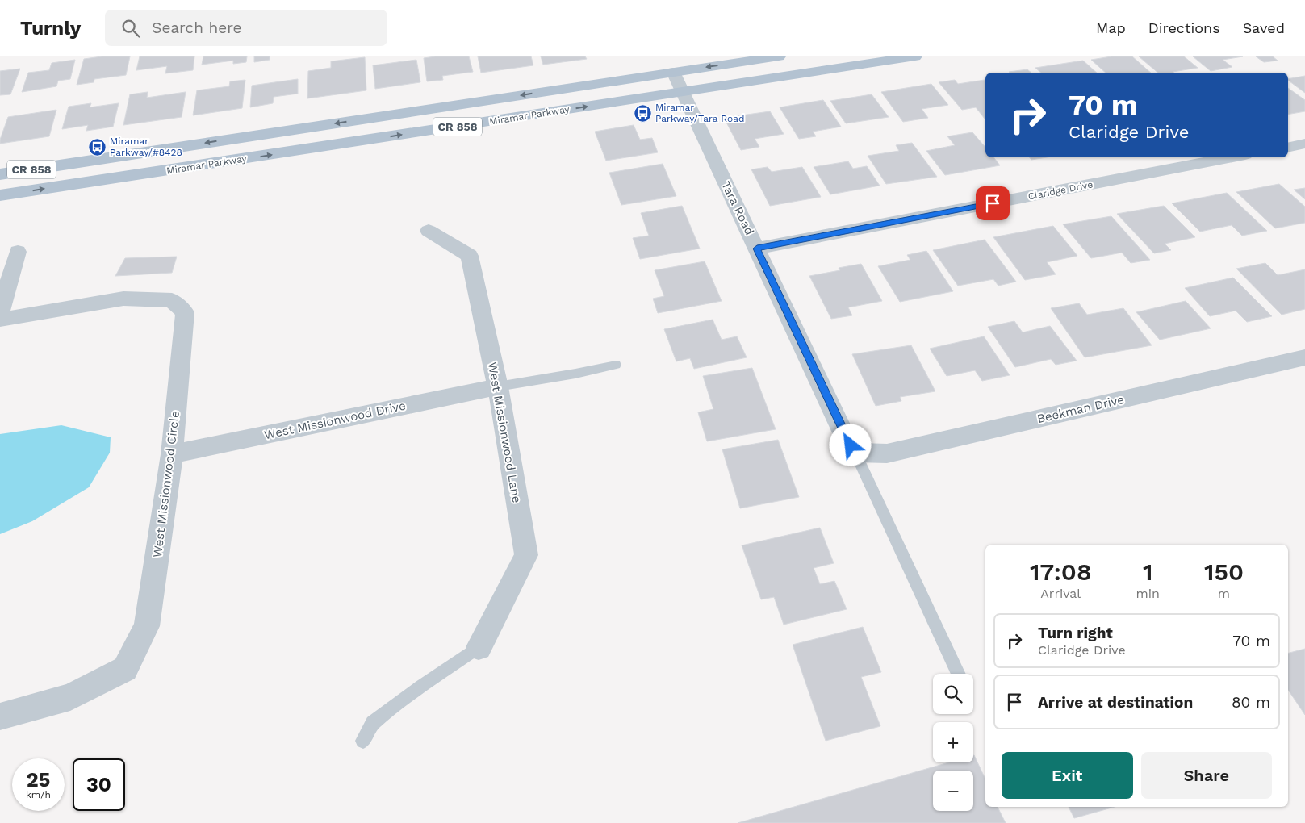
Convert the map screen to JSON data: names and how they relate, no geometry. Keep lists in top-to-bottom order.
{
  "streets": {
    "main road": ["Miramar Parkway", "CR 858"],
    "street": [
      "Claridge Drive",
      "Tara Road",
      "Beekman Drive",
      "West Missionwood Drive",
      "West Missionwood Lane",
      "West Missionwood Circle"
    ]
  },
  "crossings": [
    ["Miramar Parkway", "Tara Road"],
    ["Claridge Drive", "Tara Road"],
    ["Tara Road", "Beekman Drive"],
    ["West Missionwood Drive", "West Missionwood Lane"],
    ["West Missionwood Drive", "West Missionwood Circle"]
  ],
  "places": {
    "bus stop": ["Miramar Parkway/Tara Road", "Miramar Parkway/#8428"]
  },
  "page": {
    "header": "Turnly",
    "search": "Search here",
    "nav": ["Map", "Directions", "Saved"],
    "turn": ["70 m", "Claridge Drive"],
    "eta": [
      "17:08",
      "Arrival",
      "1",
      "min",
      "150",
      "m"
    ],
    "list": [
      {
        "name": "Turn right",
        "note": "Claridge Drive",
        "value": "70 m"
      },
      {
        "name": "Arrive at destination",
        "value": "80 m"
      }
    ],
    "map_buttons": ["+", "−"],
    "buttons": ["Exit", "Share"],
    "speed": "25 km/h",
    "limit": "30"
  }
}
